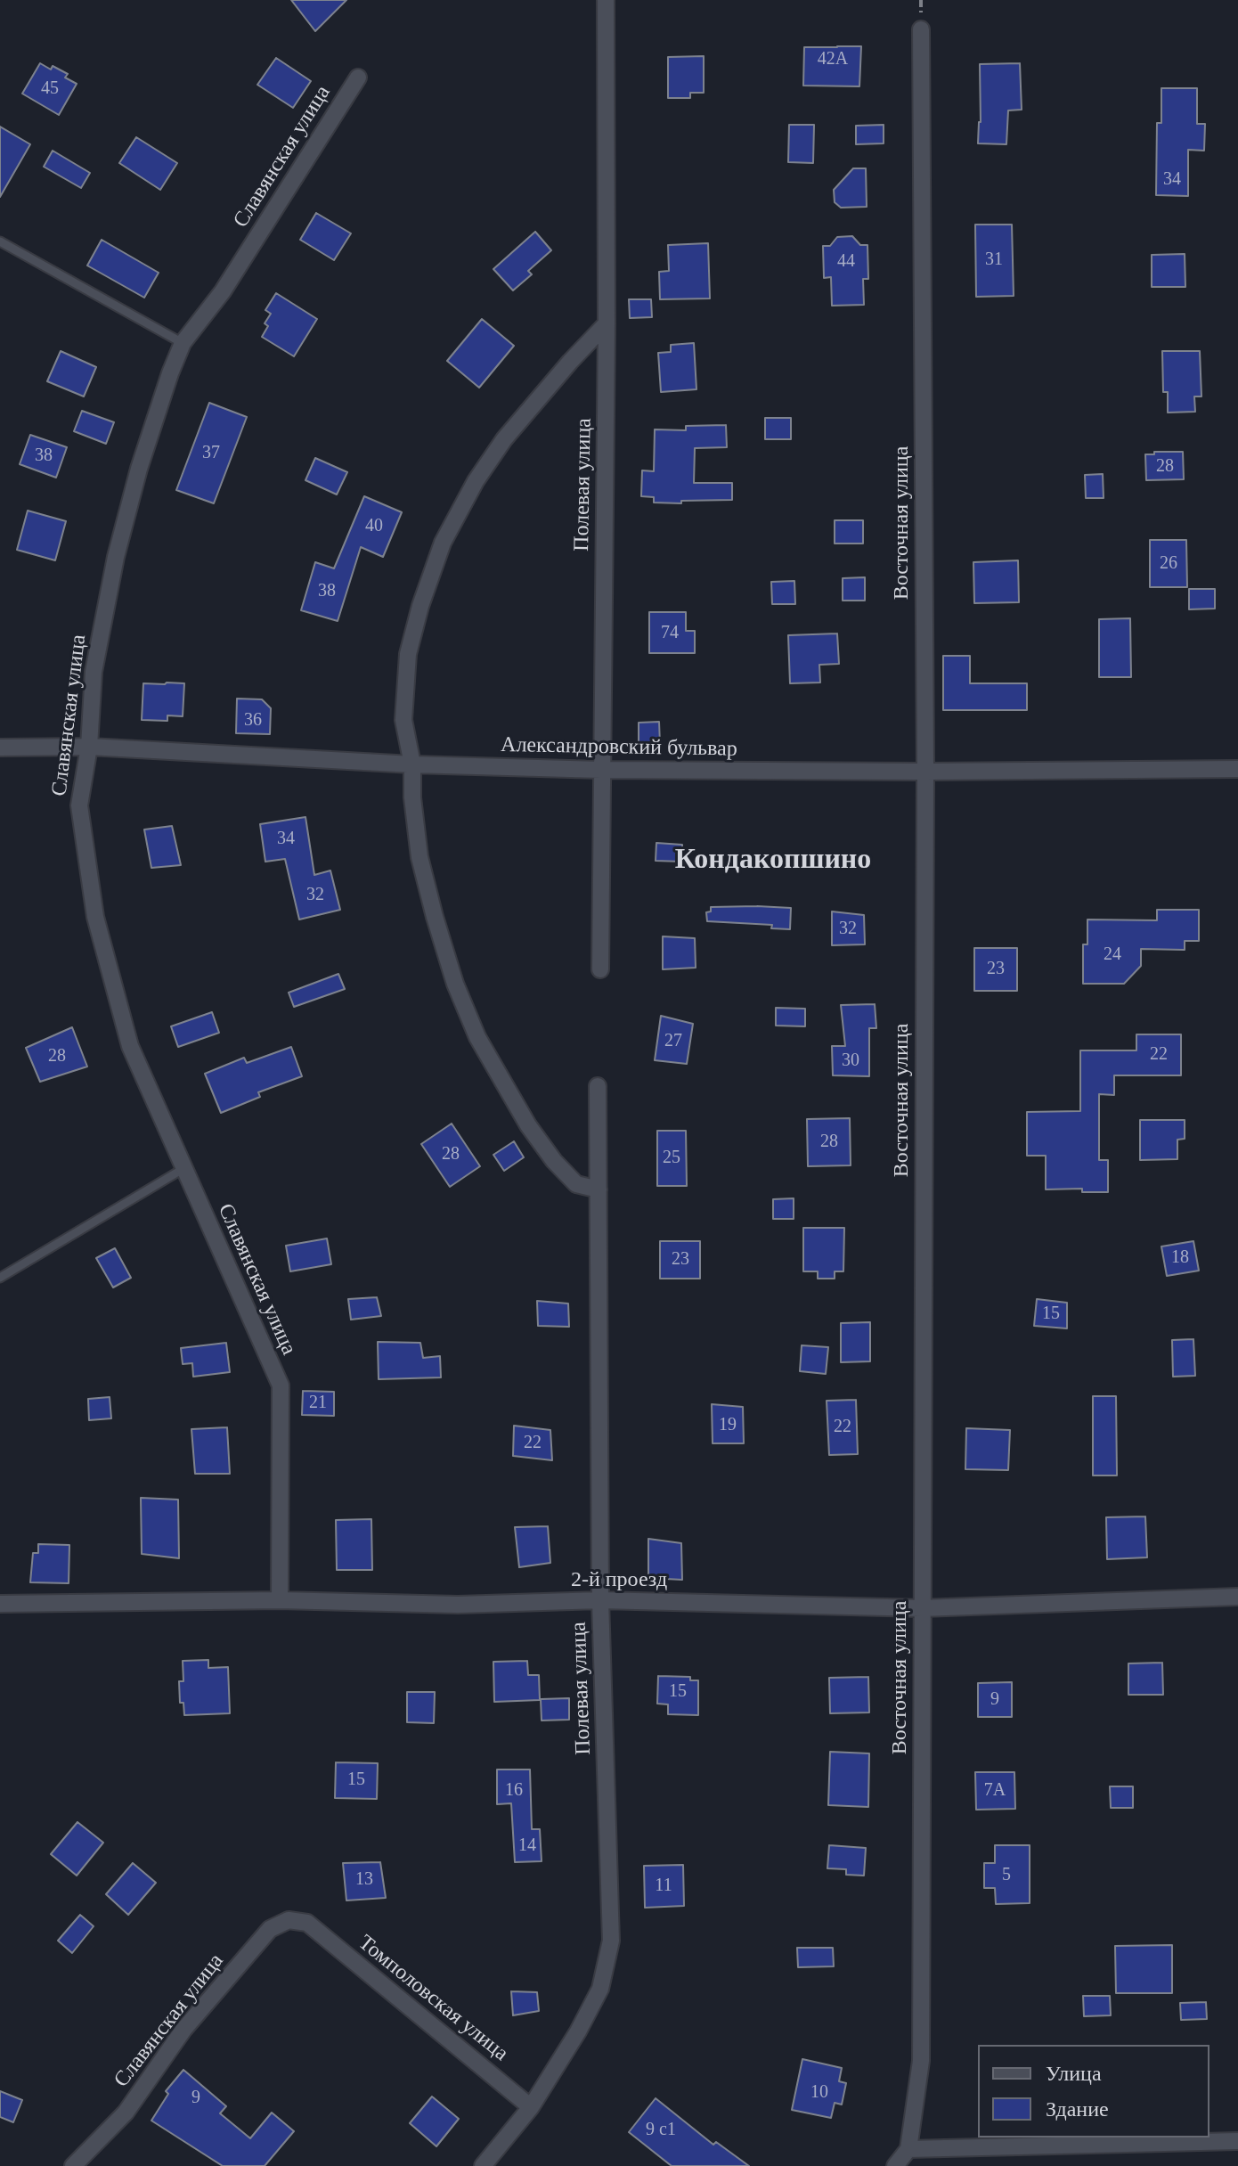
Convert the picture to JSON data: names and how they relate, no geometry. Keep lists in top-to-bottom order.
{
  "streets": {
    "street": [
      "Славянская улица",
      "Полевая улица",
      "Восточная улица",
      "Александровский бульвар",
      "2-й проезд",
      "Томполовская улица"
    ]
  },
  "crossings": [
    ["Славянская улица", "Александровский бульвар"],
    ["Славянская улица", "2-й проезд"],
    ["Славянская улица", "Томполовская улица"],
    ["Полевая улица", "Александровский бульвар"],
    ["Полевая улица", "2-й проезд"],
    ["Полевая улица", "Томполовская улица"],
    ["Восточная улица", "Александровский бульвар"],
    ["Восточная улица", "2-й проезд"]
  ],
  "districts": ["Кондакопшино"],
  "house_numbers": [
    "42А",
    "45",
    "34",
    "31",
    "44",
    "37",
    "38",
    "28",
    "40",
    "26",
    "38",
    "74",
    "36",
    "34",
    "32",
    "32",
    "24",
    "23",
    "27",
    "22",
    "28",
    "30",
    "28",
    "28",
    "25",
    "18",
    "23",
    "15",
    "21",
    "19",
    "22",
    "22",
    "15",
    "9",
    "15",
    "16",
    "7А",
    "14",
    "5",
    "13",
    "11",
    "10",
    "9",
    "9 с1"
  ],
  "legend": ["Улица", "Здание"]
}
